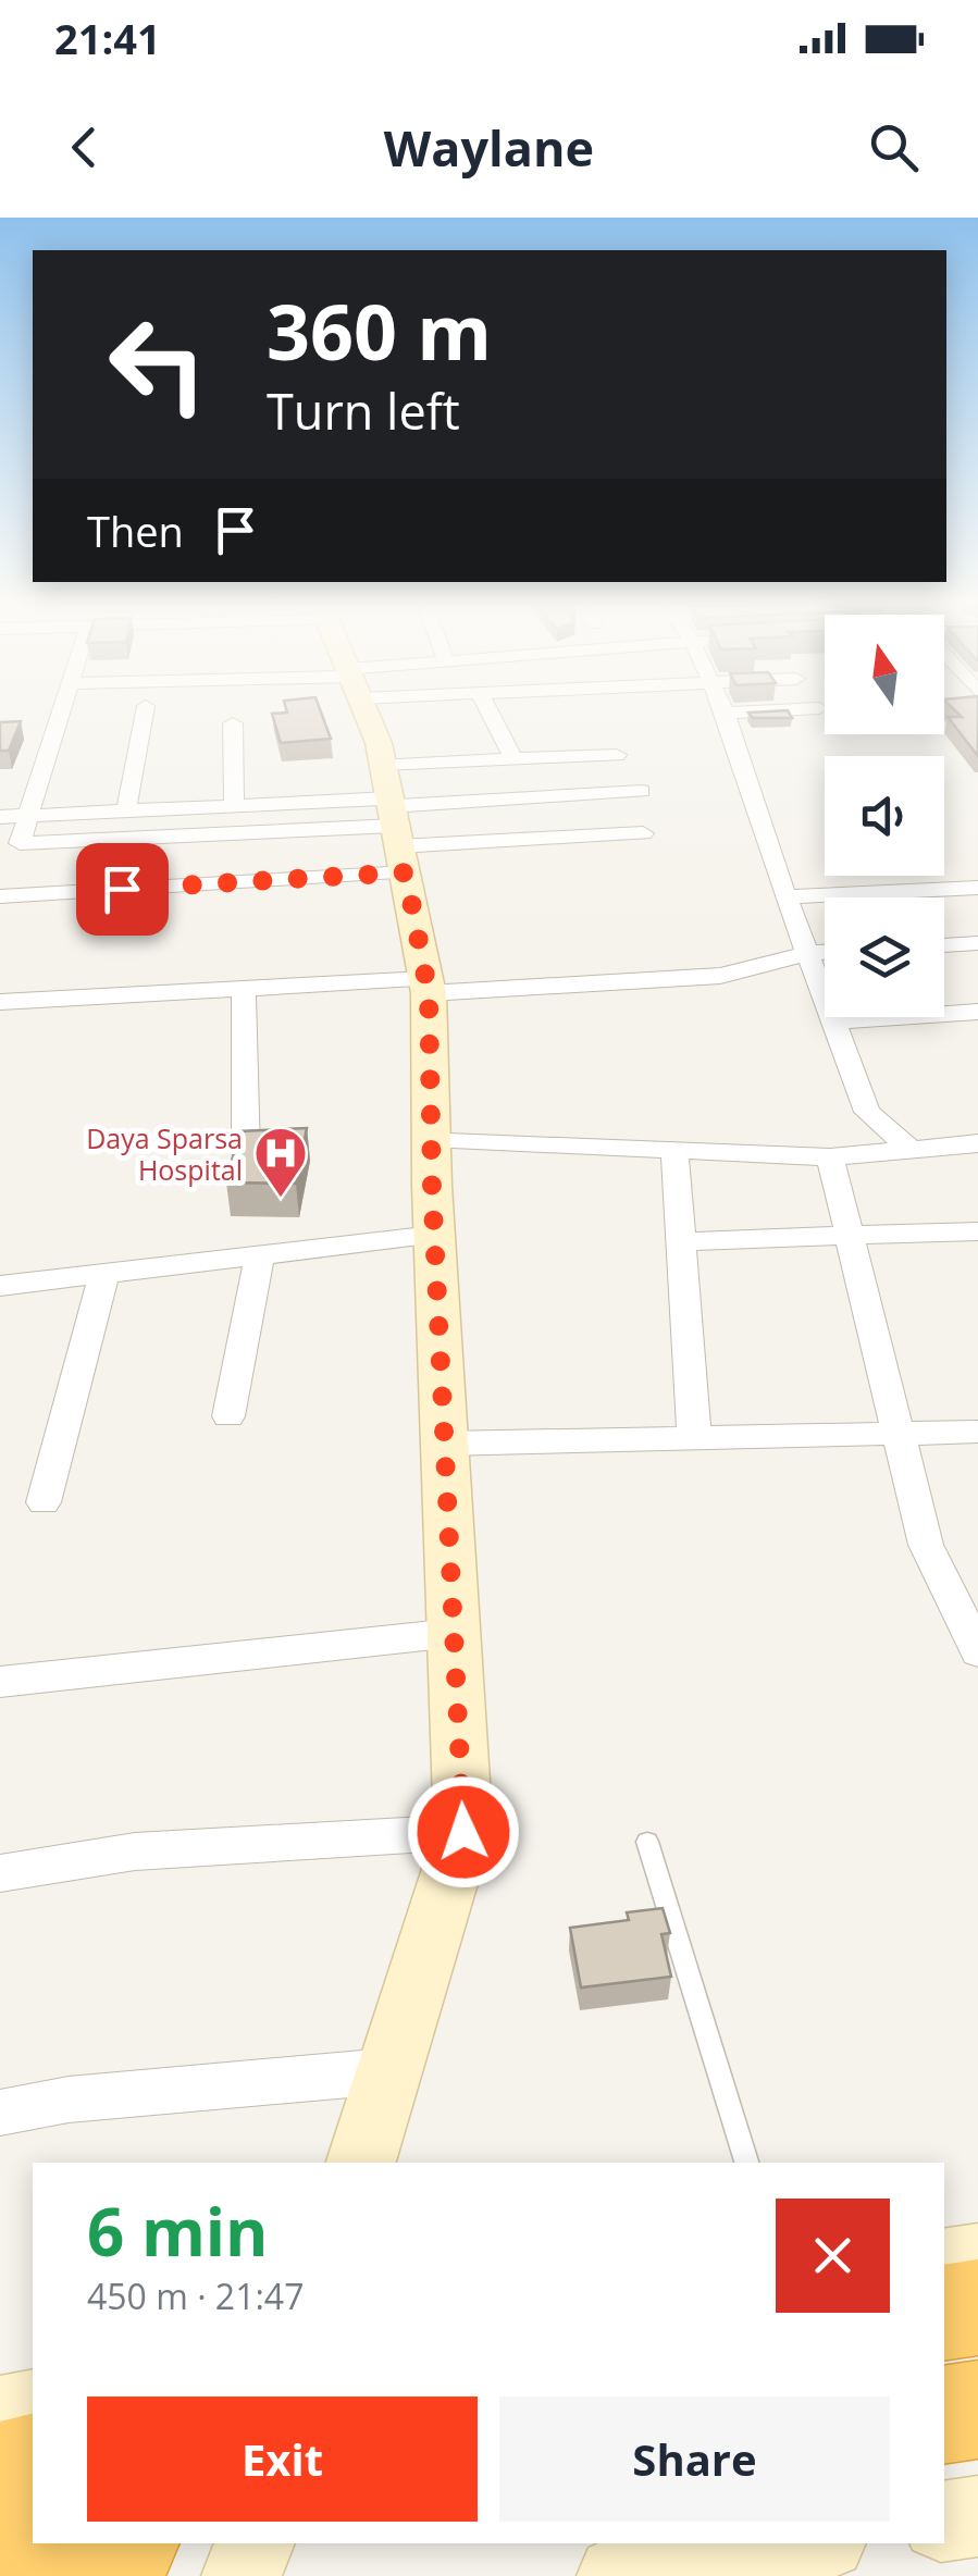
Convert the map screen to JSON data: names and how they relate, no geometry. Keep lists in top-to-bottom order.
{
  "places": {
    "hospital": ["Daya Sparsa Hospital"]
  },
  "north": "top",
  "page": {
    "status": "21:41",
    "header": "Waylane",
    "turn": ["360 m", "Turn left"],
    "then": "Then",
    "heading": ["6 min", "450 m · 21:47"],
    "buttons": ["Exit", "Share"]
  }
}
